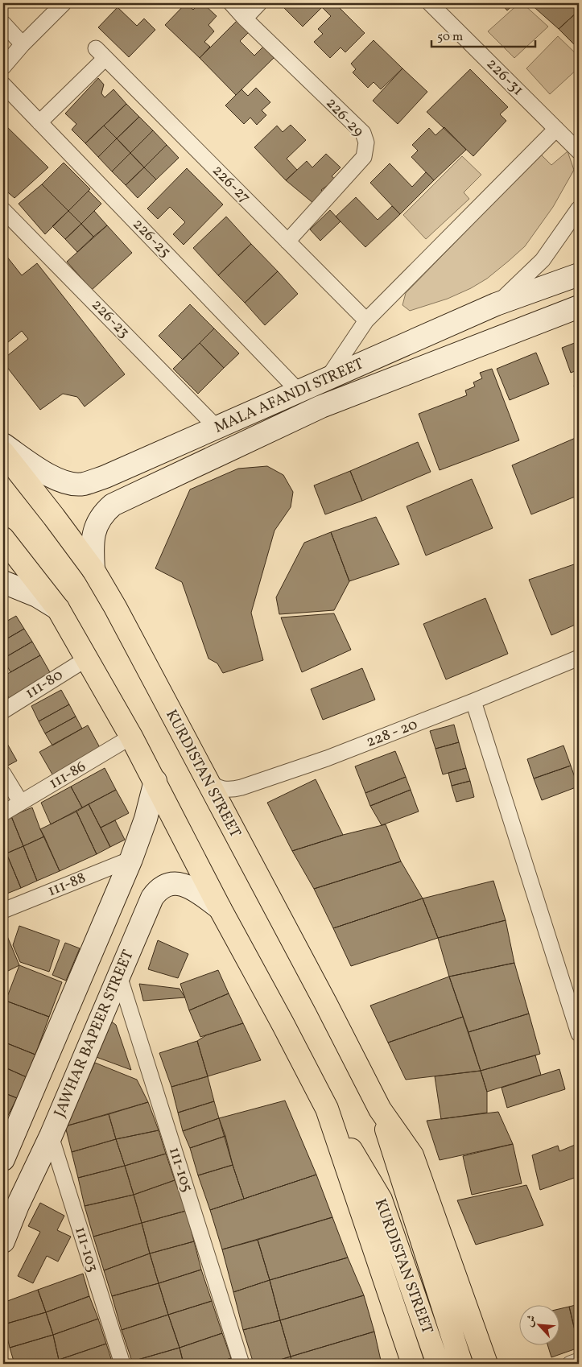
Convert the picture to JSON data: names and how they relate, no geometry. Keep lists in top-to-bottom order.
{
  "streets": {
    "highway": ["KURDISTAN STREET"],
    "main road": ["MALA AFANDI STREET", "JAWHAR BAPEER STREET"],
    "street": [
      "226-31",
      "226-29",
      "226-27",
      "226-25",
      "226-23",
      "111-80",
      "228 - 20",
      "111-86",
      "111-88",
      "111-105",
      "111-103"
    ]
  },
  "crossings": [
    ["226-29", "226-27"],
    ["226-27", "226-25"],
    ["226-25", "MALA AFANDI STREET"],
    ["226-23", "MALA AFANDI STREET"],
    ["MALA AFANDI STREET", "KURDISTAN STREET"],
    ["111-80", "KURDISTAN STREET"],
    ["228 - 20", "KURDISTAN STREET"],
    ["KURDISTAN STREET", "111-86"],
    ["KURDISTAN STREET", "JAWHAR BAPEER STREET"],
    ["JAWHAR BAPEER STREET", "111-105"],
    ["JAWHAR BAPEER STREET", "111-103"]
  ],
  "scale_bar": "50 m",
  "north": "top left"
}
